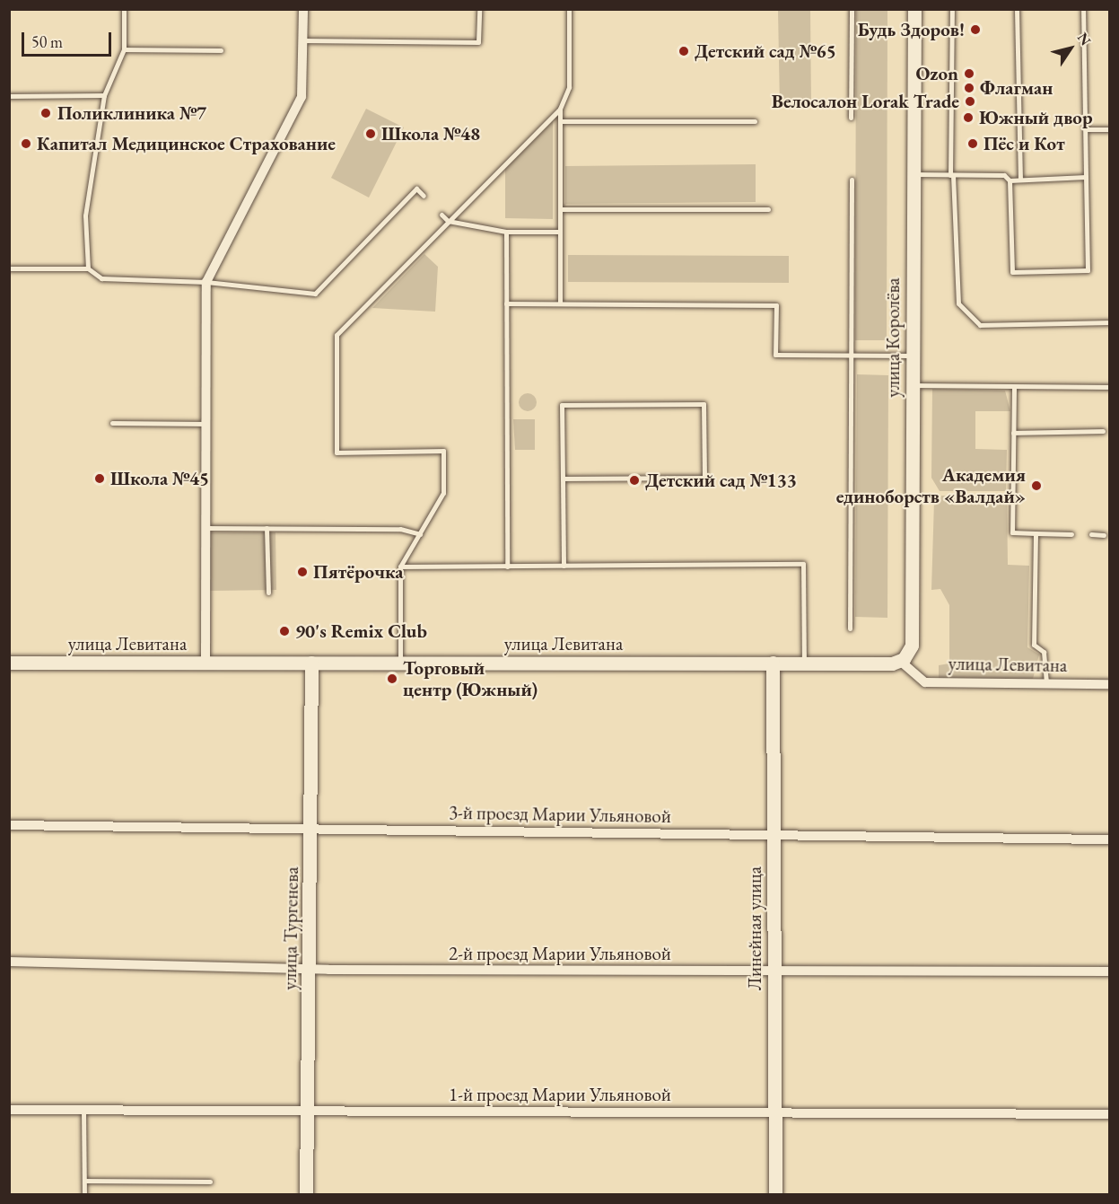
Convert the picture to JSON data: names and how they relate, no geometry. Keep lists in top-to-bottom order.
{
  "streets": {
    "main road": [
      "улица Королёва",
      "улица Левитана",
      "улица Тургенева",
      "Линейная улица"
    ],
    "street": ["3-й проезд Марии Ульяновой", "2-й проезд Марии Ульяновой", "1-й проезд Марии Ульяновой"]
  },
  "crossings": [
    ["улица Королёва", "улица Левитана"],
    ["улица Левитана", "улица Тургенева"],
    ["улица Левитана", "Линейная улица"],
    ["3-й проезд Марии Ульяновой", "улица Тургенева"],
    ["3-й проезд Марии Ульяновой", "Линейная улица"],
    ["улица Тургенева", "2-й проезд Марии Ульяновой"],
    ["улица Тургенева", "1-й проезд Марии Ульяновой"],
    ["Линейная улица", "2-й проезд Марии Ульяновой"],
    ["Линейная улица", "1-й проезд Марии Ульяновой"]
  ],
  "places": [
    "Будь Здоров!",
    "Детский сад №65",
    "Ozon",
    "Флагман",
    "Велосалон Lorak Trade",
    "Поликлиника №7",
    "Южный двор",
    "Школа №48",
    "Капитал Медицинское Страхование",
    "Пёс и Кот",
    "Школа №45",
    "Детский сад №133",
    "Академия единоборств «Валдай»",
    "Пятёрочка",
    "90's Remix Club",
    "Торговый центр (Южный)"
  ],
  "scale_bar": "50 m",
  "north": "top right"
}
